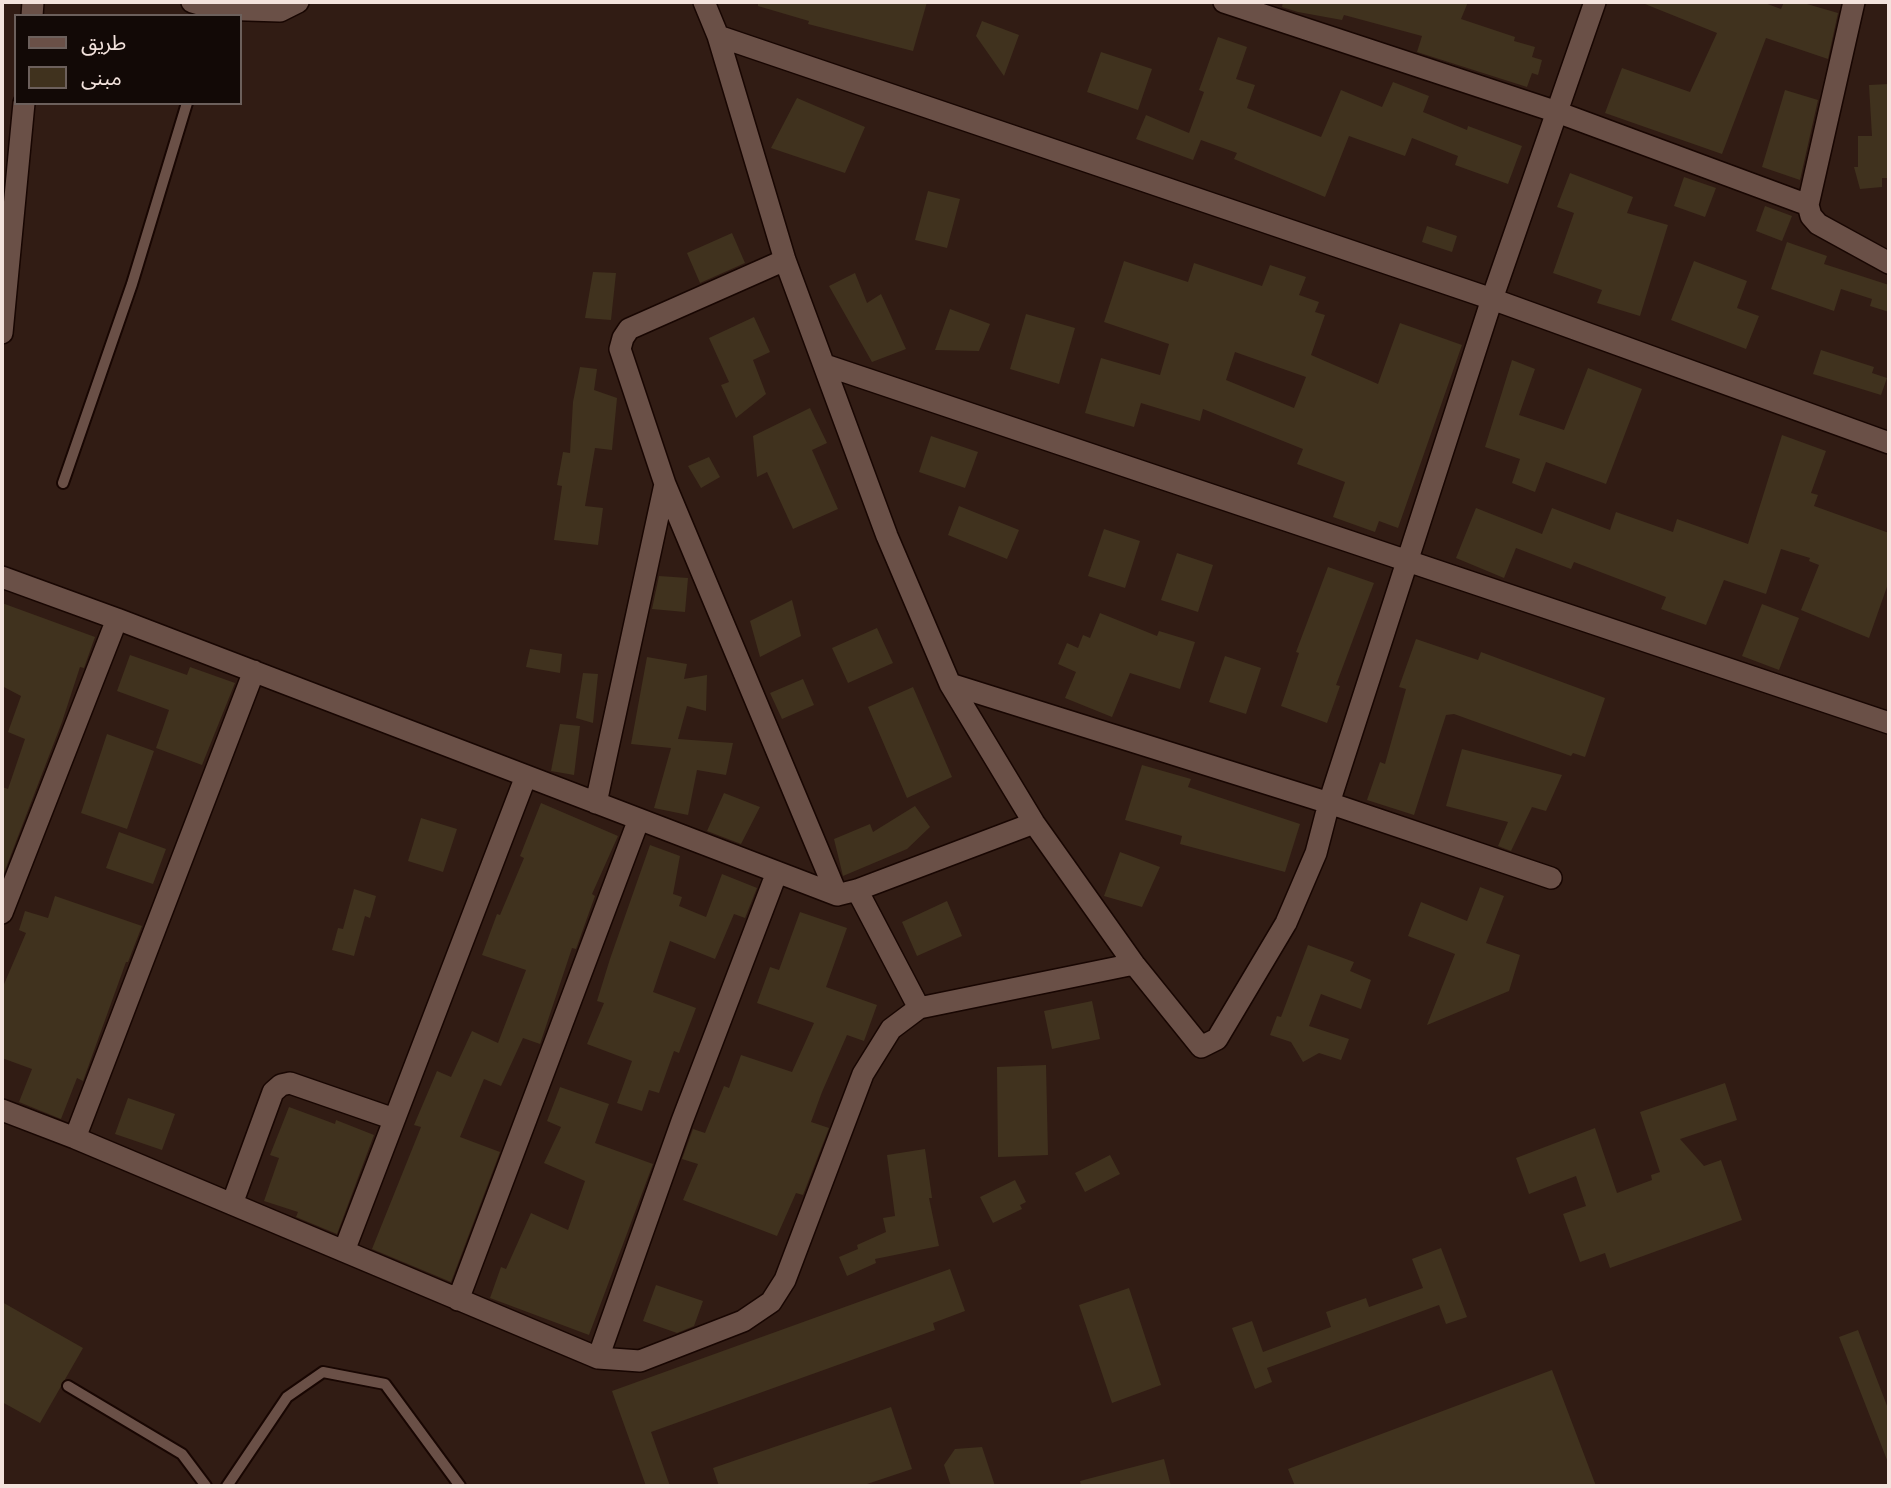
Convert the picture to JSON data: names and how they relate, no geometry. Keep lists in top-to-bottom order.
{
  "legend": ["طريق", "مبنى"]
}
